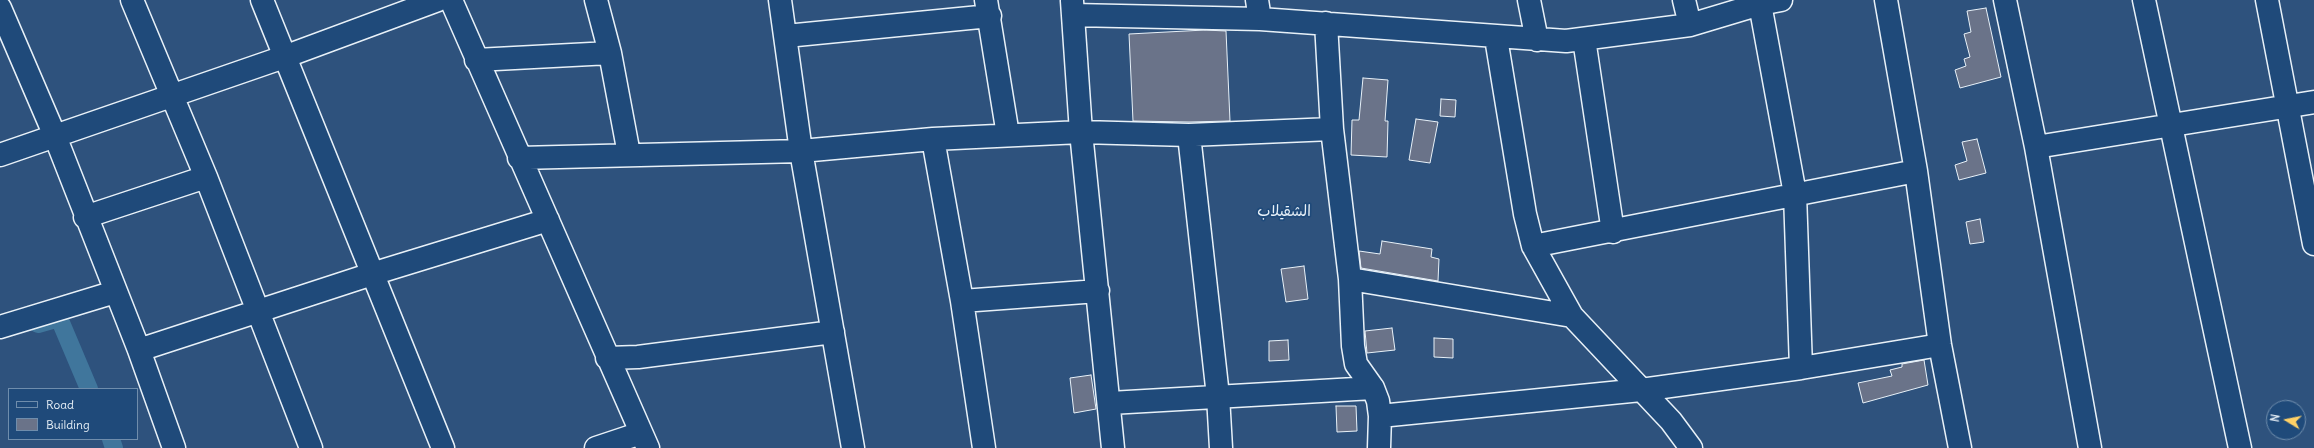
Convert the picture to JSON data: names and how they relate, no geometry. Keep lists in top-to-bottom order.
{
  "districts": ["الشقيلاب"],
  "legend": ["Road", "Building"],
  "north": "left"
}
